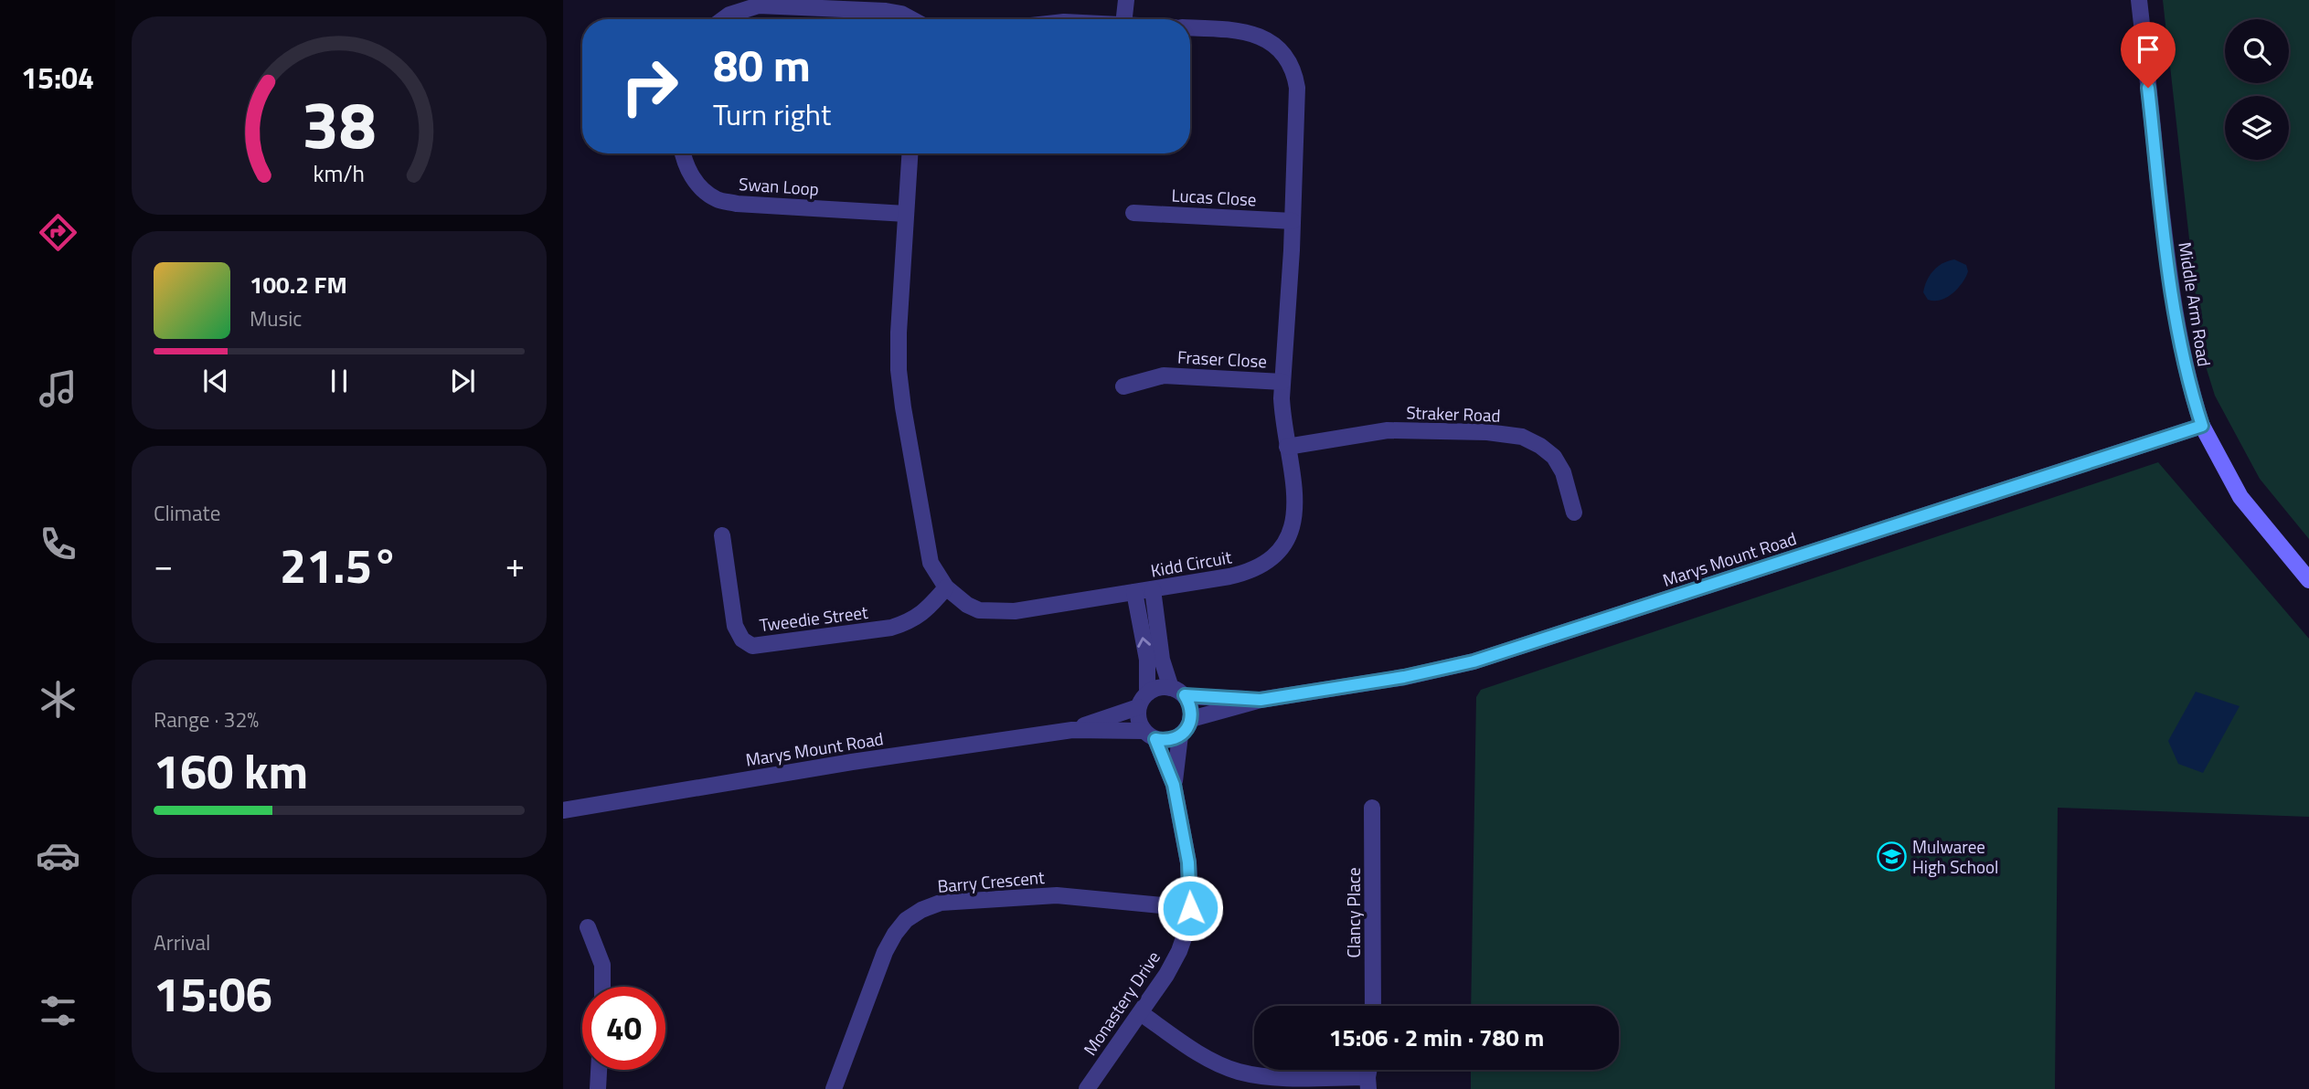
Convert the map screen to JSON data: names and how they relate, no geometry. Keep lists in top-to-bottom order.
{
  "streets": {
    "main road": ["Middle Arm Road"],
    "street": [
      "Swan Loop",
      "Lucas Close",
      "Fraser Close",
      "Straker Road",
      "Marys Mount Road",
      "Kidd Circuit",
      "Tweedie Street",
      "Barry Crescent",
      "Clancy Place",
      "Monastery Drive"
    ]
  },
  "crossings": [
    ["Swan Loop", "Kidd Circuit"],
    ["Lucas Close", "Kidd Circuit"],
    ["Middle Arm Road", "Marys Mount Road"],
    ["Fraser Close", "Kidd Circuit"],
    ["Straker Road", "Kidd Circuit"],
    ["Marys Mount Road", "Monastery Drive"],
    ["Kidd Circuit", "Tweedie Street"],
    ["Barry Crescent", "Monastery Drive"]
  ],
  "places": {
    "school or university": ["Mulwaree High School"]
  },
  "page": {
    "tabs": "15:04",
    "turn": ["80 m", "Turn right"],
    "song": ["100.2 FM", "Music"],
    "tile": [
      "Climate",
      ["Range · 32%", "160 km"],
      ["Arrival", "15:06"]
    ],
    "heat": ["−", "21.5°", "+"],
    "limit": "40",
    "trip": "15:06 · 2 min · 780 m",
    "gauge": ["38", "km/h"]
  }
}
